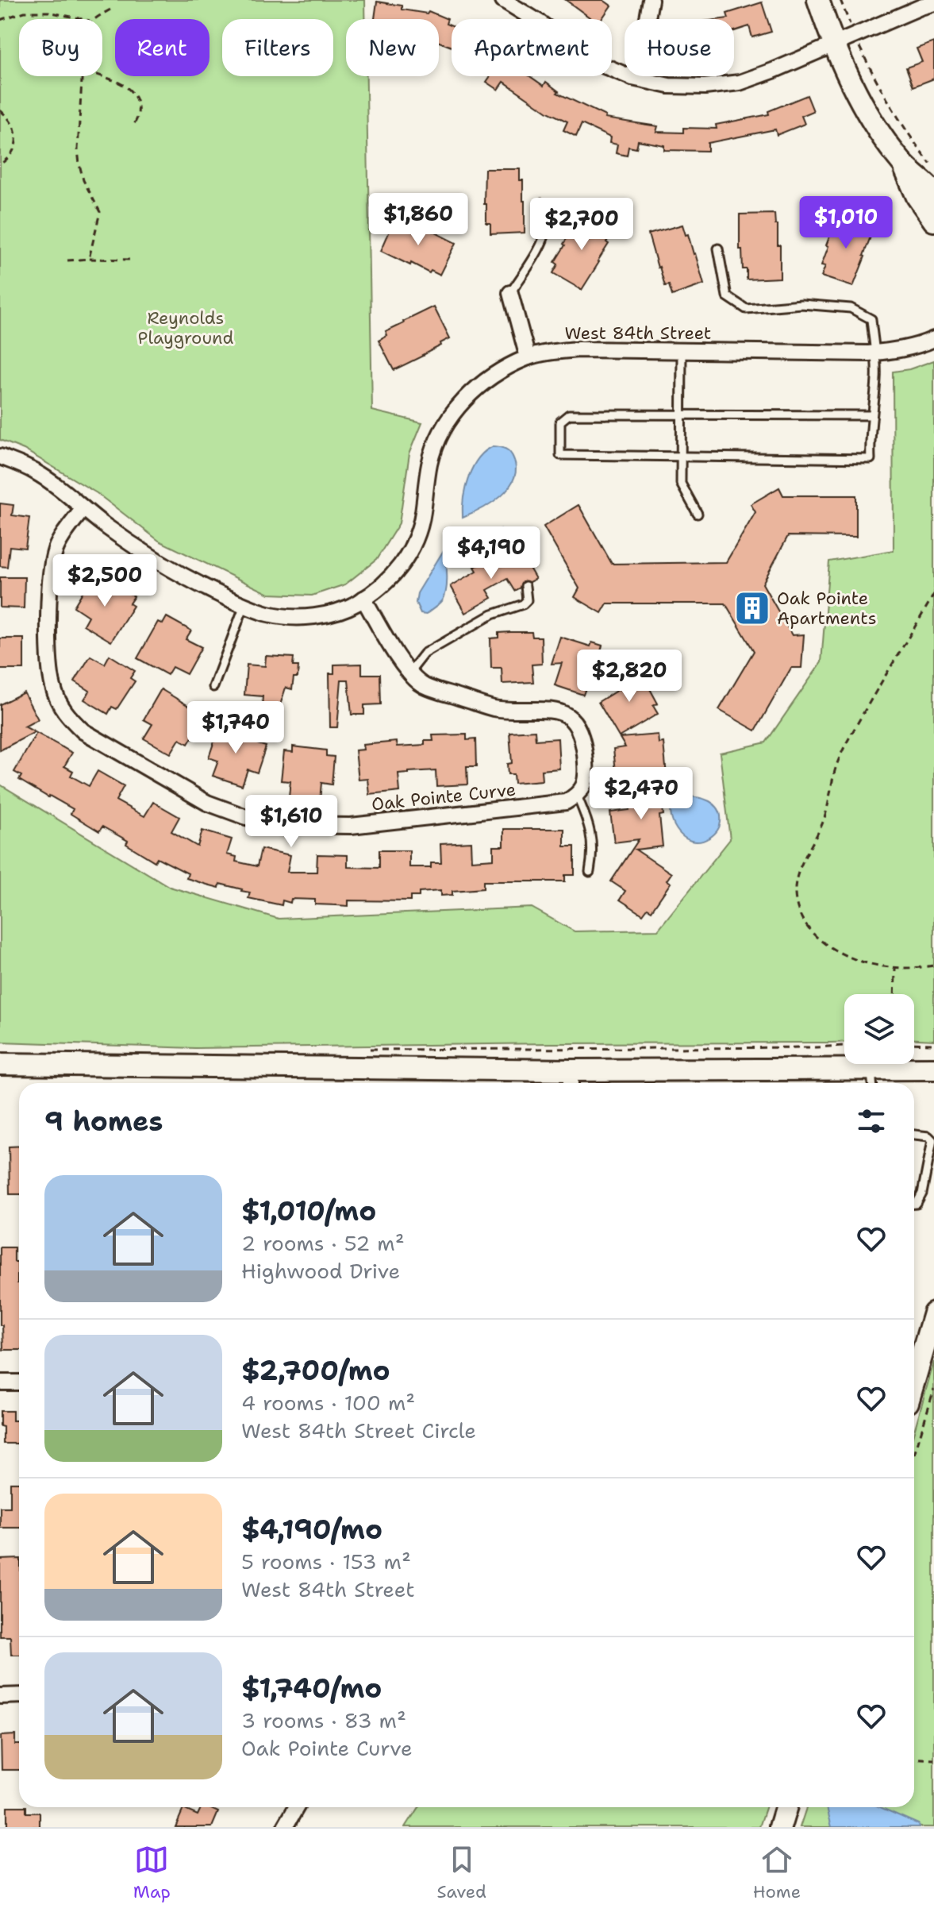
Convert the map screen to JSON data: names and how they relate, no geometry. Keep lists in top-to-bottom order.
{
  "streets": {
    "street": ["West 84th Street", "Oak Pointe Curve"]
  },
  "crossings": [
    ["West 84th Street", "Oak Pointe Curve"]
  ],
  "parks": ["Reynolds Playground"],
  "places": {
    "building": ["Oak Pointe Apartments"]
  },
  "page": {
    "chip": [
      "Buy",
      "Rent",
      "Filters",
      "New",
      "Apartment",
      "House"
    ],
    "price": [
      "$1,860",
      "$1,010",
      "$2,700",
      "$4,190",
      "$2,500",
      "$2,820",
      "$1,740",
      "$2,470",
      "$1,610"
    ],
    "heading": "9 homes",
    "list": [
      {
        "name": "$1,010/mo",
        "note": "2 rooms · 52 m² · Highwood Drive"
      },
      {
        "name": "$2,700/mo",
        "note": "4 rooms · 100 m² · West 84th Street Circle"
      },
      {
        "name": "$4,190/mo",
        "note": "5 rooms · 153 m² · West 84th Street"
      },
      {
        "name": "$1,740/mo",
        "note": "3 rooms · 83 m² · Oak Pointe Curve"
      }
    ],
    "tabs": ["Map", "Saved", "Home"]
  }
}
